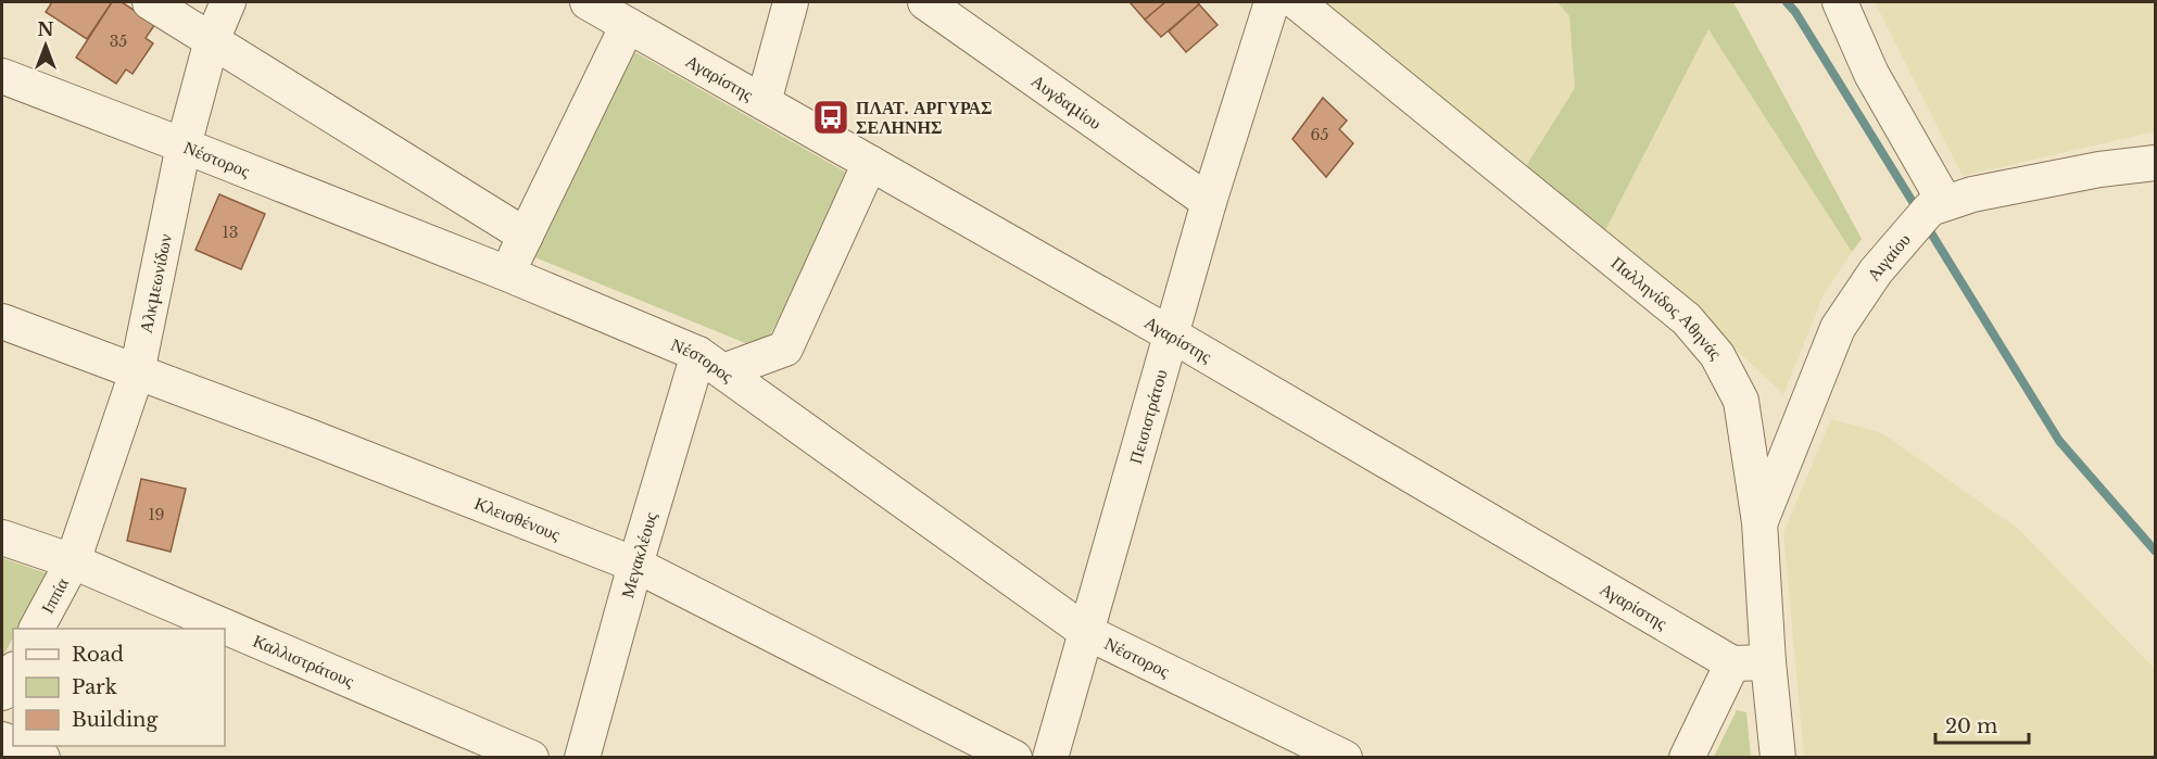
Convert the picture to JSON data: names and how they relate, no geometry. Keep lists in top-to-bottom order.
{
  "streets": {
    "street": [
      "Αγαρίστης",
      "Αυγδαμίου",
      "Νέστορος",
      "Αιγαίου",
      "Αλκμεωνίδων",
      "Παλληνίδος Αθηνάς",
      "Πεισιστράτου",
      "Κλεισθένους",
      "Μεγακλέους",
      "Ιππία",
      "Καλλιστράτους"
    ]
  },
  "crossings": [
    ["Αγαρίστης", "Πεισιστράτου"],
    ["Αυγδαμίου", "Πεισιστράτου"],
    ["Νέστορος", "Αλκμεωνίδων"],
    ["Νέστορος", "Πεισιστράτου"],
    ["Νέστορος", "Μεγακλέους"],
    ["Αιγαίου", "Παλληνίδος Αθηνάς"],
    ["Αλκμεωνίδων", "Κλεισθένους"],
    ["Αλκμεωνίδων", "Ιππία"],
    ["Αλκμεωνίδων", "Καλλιστράτους"],
    ["Κλεισθένους", "Μεγακλέους"],
    ["Ιππία", "Καλλιστράτους"]
  ],
  "places": {
    "bus stop": ["ΠΛΑΤ. ΑΡΓΥΡΑΣ ΣΕΛΗΝΗΣ"]
  },
  "house_numbers": [
    "35",
    "65",
    "13",
    "19"
  ],
  "legend": ["Road", "Park", "Building"],
  "scale_bar": "20 m",
  "north": "top"
}
